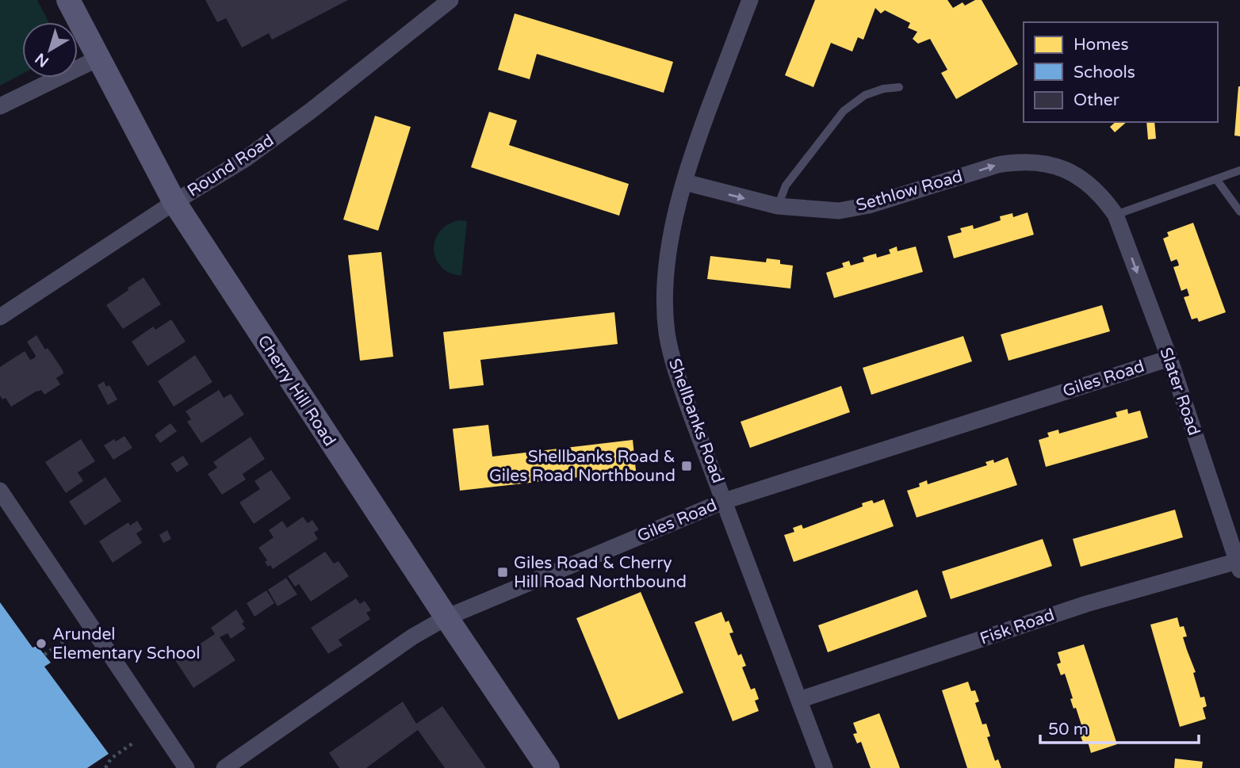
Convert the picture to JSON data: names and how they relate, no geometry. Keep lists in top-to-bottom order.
{
  "streets": {
    "street": [
      "Round Road",
      "Sethlow Road",
      "Giles Road",
      "Cherry Hill Road",
      "Slater Road",
      "Shellbanks Road",
      "Fisk Road"
    ]
  },
  "crossings": [
    ["Round Road", "Cherry Hill Road"],
    ["Sethlow Road", "Slater Road"],
    ["Sethlow Road", "Shellbanks Road"],
    ["Giles Road", "Cherry Hill Road"],
    ["Giles Road", "Slater Road"],
    ["Giles Road", "Shellbanks Road"],
    ["Slater Road", "Fisk Road"],
    ["Shellbanks Road", "Fisk Road"]
  ],
  "one_way": ["Sethlow Road", "Slater Road"],
  "places": {
    "transit": ["Shellbanks Road & Giles Road Northbound", "Giles Road & Cherry Hill Road Northbound"],
    "other": ["Arundel Elementary School"]
  },
  "legend": ["Homes", "Schools", "Other"],
  "scale_bar": "50 m",
  "north": "bottom left"
}
